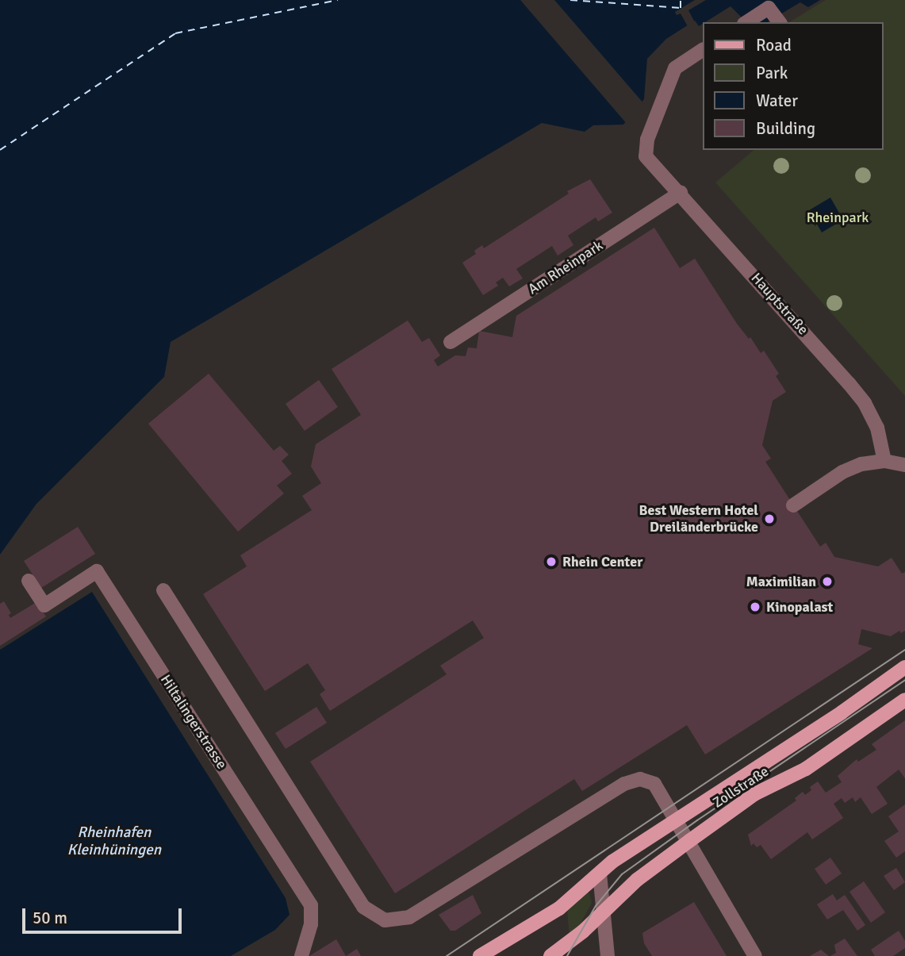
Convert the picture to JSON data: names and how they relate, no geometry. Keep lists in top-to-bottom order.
{
  "streets": {
    "main road": ["Zollstraße"],
    "street": ["Am Rheinpark", "Hauptstraße", "Hiltalingerstrasse"]
  },
  "crossings": [
    ["Am Rheinpark", "Hauptstraße"]
  ],
  "water": ["Rheinhafen Kleinhüningen"],
  "parks": ["Rheinpark"],
  "places": [
    "Best Western Hotel Dreiländerbrücke",
    "Rhein Center",
    "Maximilian",
    "Kinopalast"
  ],
  "legend": [
    "Road",
    "Park",
    "Water",
    "Building"
  ],
  "scale_bar": "50 m"
}
